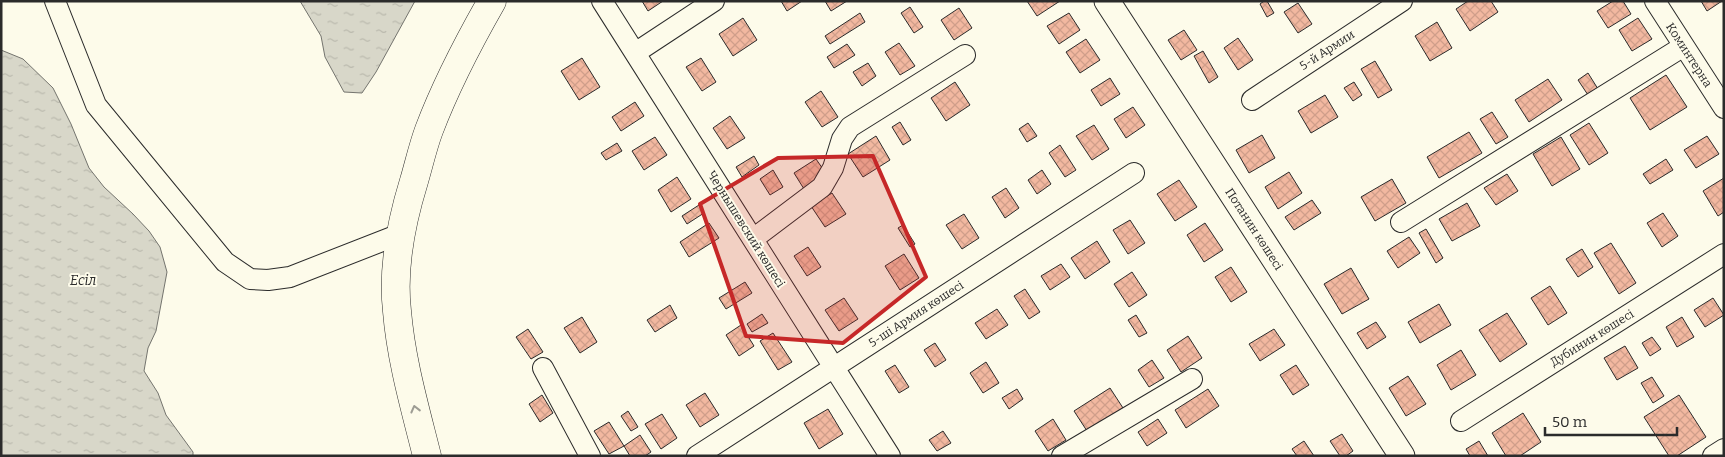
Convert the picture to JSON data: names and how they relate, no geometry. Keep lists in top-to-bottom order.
{
  "streets": {
    "main road": ["Потанин көшесі"],
    "street": [
      "5-й Армии",
      "Коминтерна",
      "Чернышевский көшесі",
      "5-ші Армия көшесі",
      "Дубинин көшесі"
    ]
  },
  "crossings": [
    ["Чернышевский көшесі", "5-ші Армия көшесі"]
  ],
  "water": ["Есіл"],
  "scale_bar": "50 m"
}
